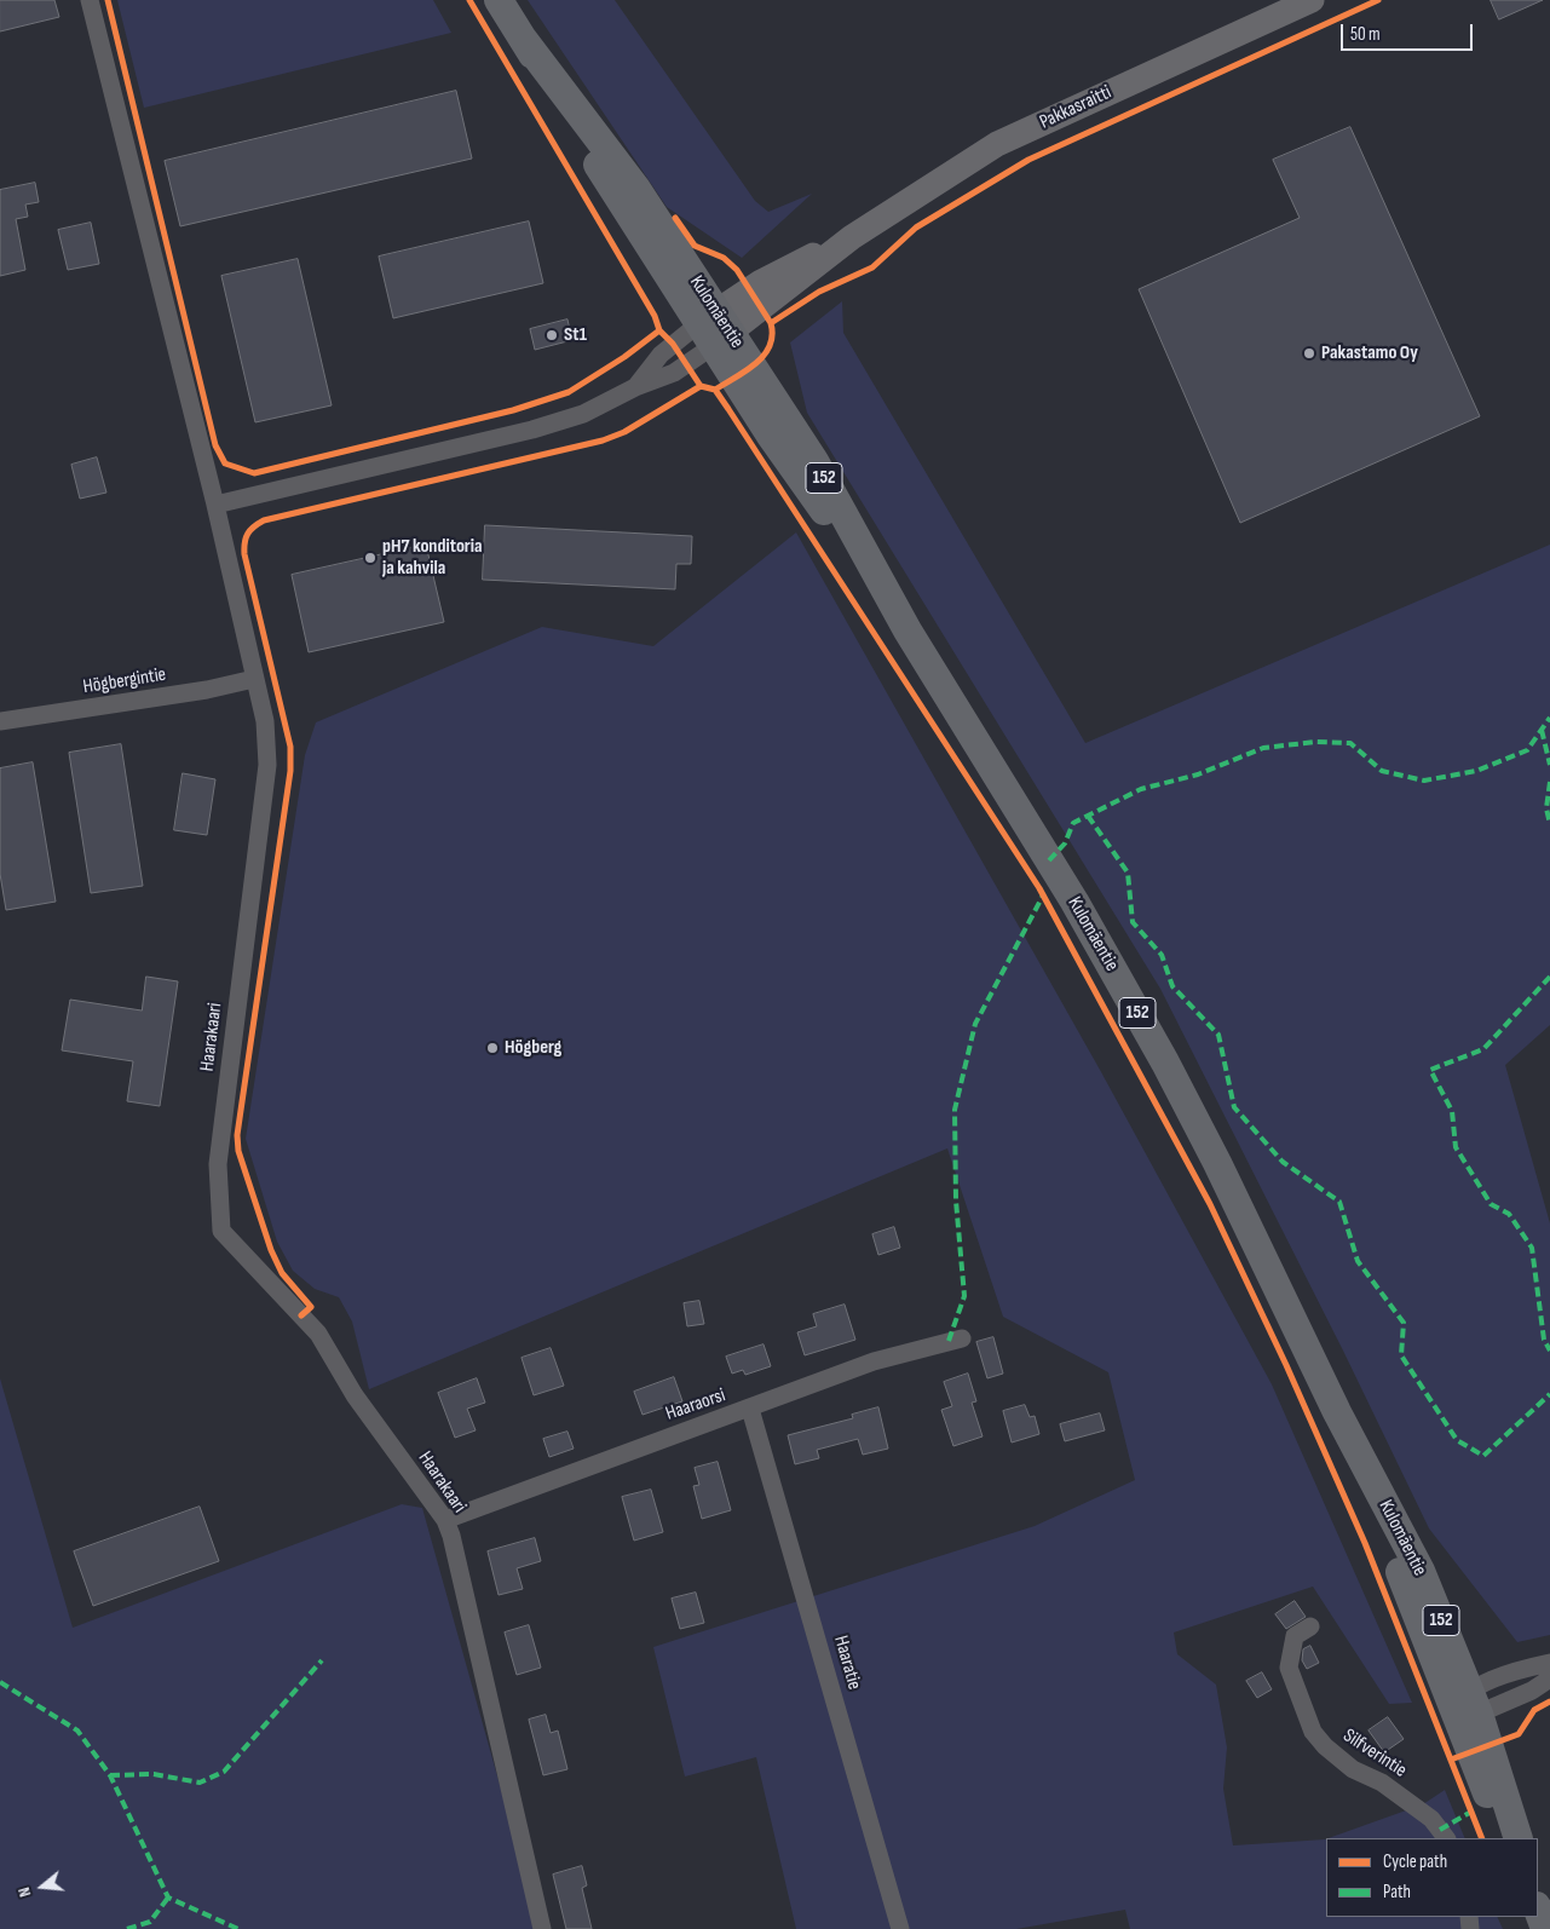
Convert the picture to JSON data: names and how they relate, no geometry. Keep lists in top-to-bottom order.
{
  "streets": {
    "main road": ["Kulomäentie", "152"],
    "street": [
      "Pakkasraitti",
      "Högbergintie",
      "Haarakaari",
      "Haaraorsi",
      "Haaratie",
      "Silfverintie"
    ]
  },
  "crossings": [
    ["Pakkasraitti", "Kulomäentie"],
    ["Högbergintie", "Haarakaari"],
    ["Haarakaari", "Haaraorsi"],
    ["Haaraorsi", "Haaratie"]
  ],
  "places": [
    "St1",
    "Pakastamo Oy",
    "pH7 konditoria ja kahvila",
    "Högberg"
  ],
  "legend": ["Cycle path", "Path"],
  "scale_bar": "50 m",
  "north": "left"
}
